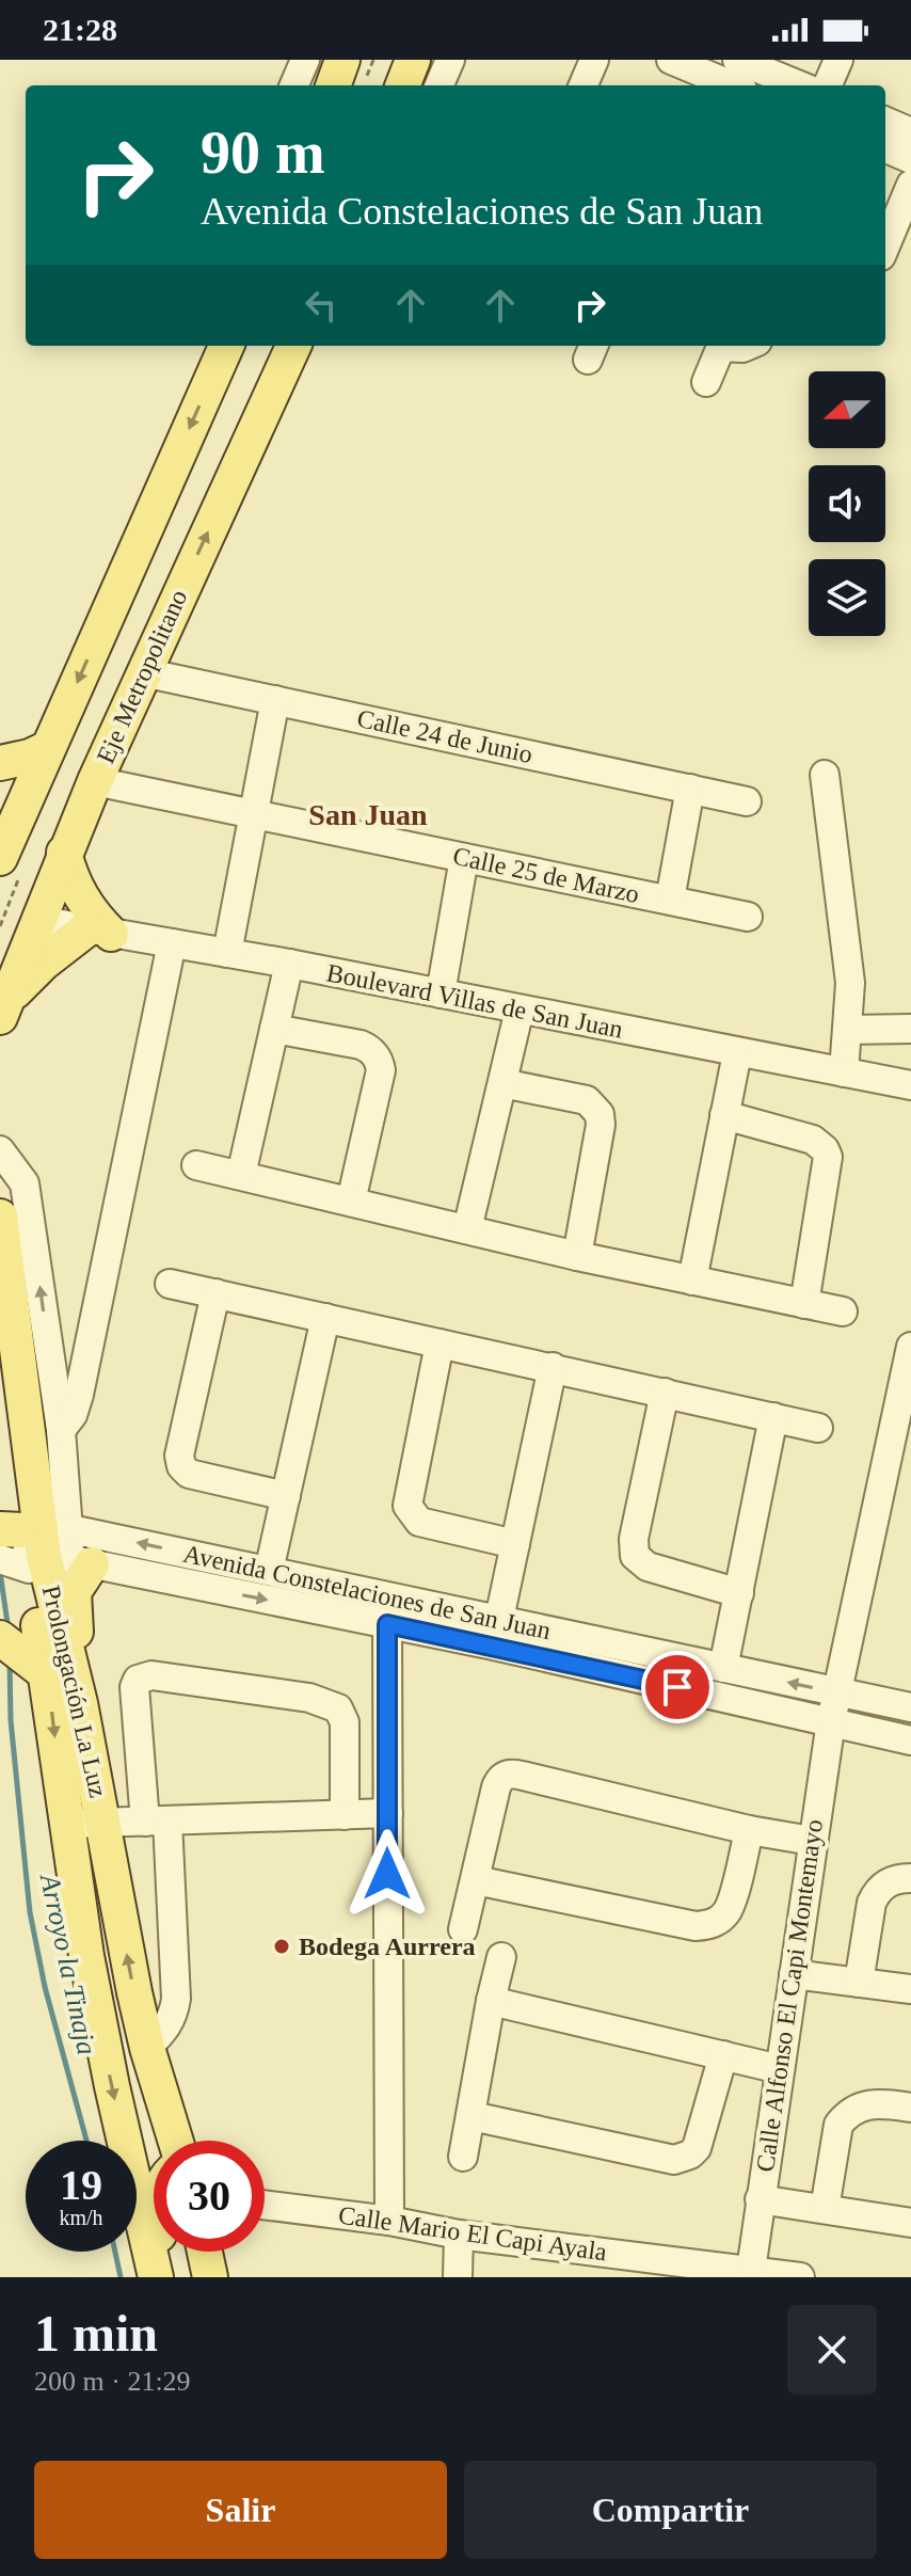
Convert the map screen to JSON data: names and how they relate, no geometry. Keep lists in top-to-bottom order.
{
  "streets": {
    "main road": ["Eje Metropolitano", "Prolongación La Luz"],
    "street": [
      "Calle 24 de Junio",
      "Calle 25 de Marzo",
      "Boulevard Villas de San Juan",
      "Avenida Constelaciones de San Juan",
      "Calle Alfonso El Capi Montemayo",
      "Calle Mario El Capi Ayala"
    ]
  },
  "crossings": [
    ["Eje Metropolitano", "Calle 24 de Junio"],
    ["Eje Metropolitano", "Calle 25 de Marzo"],
    ["Eje Metropolitano", "Boulevard Villas de San Juan"],
    ["Avenida Constelaciones de San Juan", "Prolongación La Luz"],
    ["Avenida Constelaciones de San Juan", "Calle Alfonso El Capi Montemayo"],
    ["Calle Alfonso El Capi Montemayo", "Calle Mario El Capi Ayala"]
  ],
  "districts": ["San Juan"],
  "water": ["Arroyo la Tinaja"],
  "places": ["Bodega Aurrera"],
  "north": "left",
  "page": {
    "status": "21:28",
    "turn": ["90 m", "Avenida Constelaciones de San Juan"],
    "speed": "19 km/h",
    "limit": "30",
    "heading": ["1 min", "200 m · 21:29"],
    "buttons": ["Salir", "Compartir"]
  }
}
